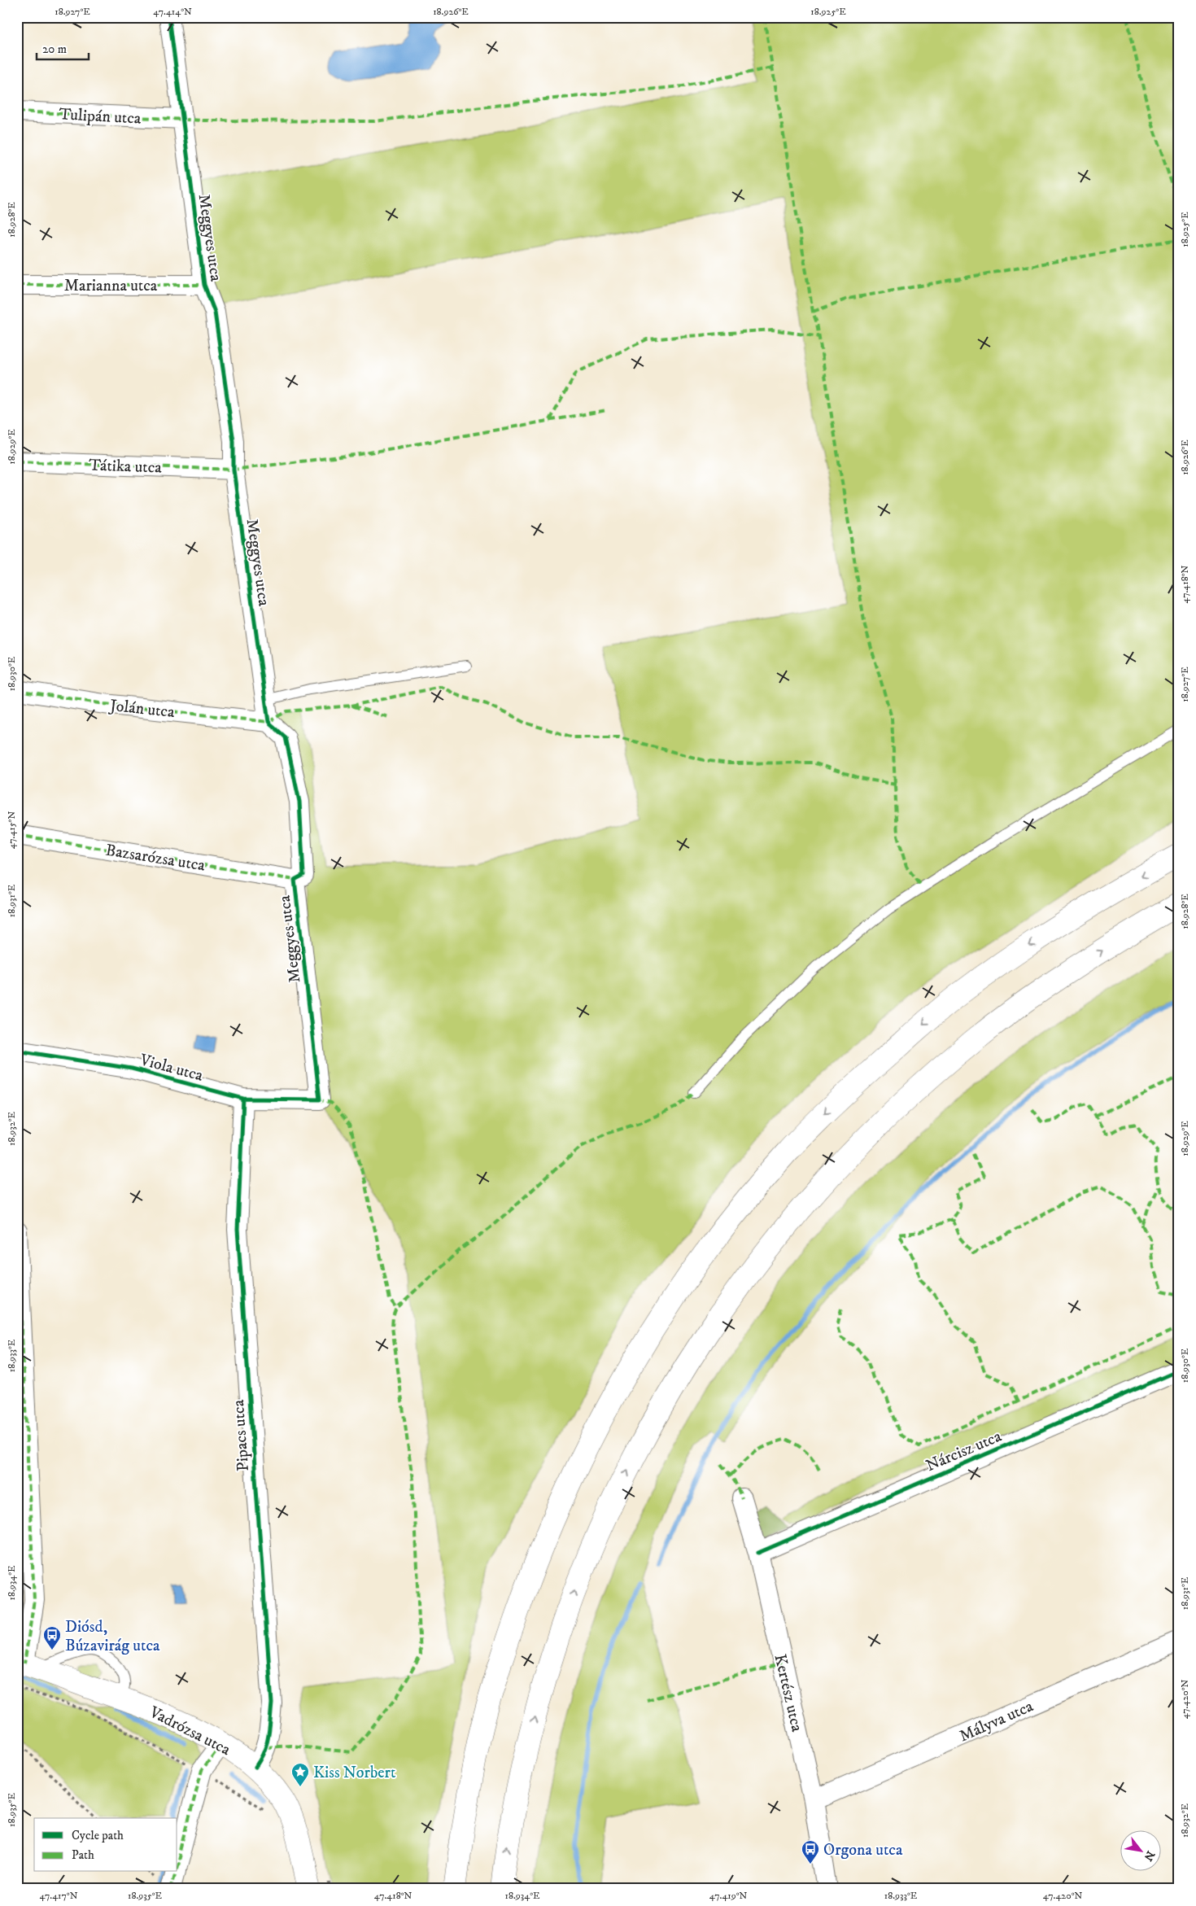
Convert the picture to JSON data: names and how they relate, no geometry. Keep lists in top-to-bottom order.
{
  "streets": {
    "main road": ["Vadrózsa utca"],
    "street": [
      "Tulipán utca",
      "Meggyes utca",
      "Marianna utca",
      "Tátika utca",
      "Jolán utca",
      "Bazsarózsa utca",
      "Viola utca",
      "Pipacs utca",
      "Nárcisz utca",
      "Kertész utca",
      "Mályva utca"
    ]
  },
  "crossings": [
    ["Tulipán utca", "Meggyes utca"],
    ["Meggyes utca", "Marianna utca"],
    ["Meggyes utca", "Tátika utca"],
    ["Meggyes utca", "Jolán utca"],
    ["Meggyes utca", "Bazsarózsa utca"],
    ["Meggyes utca", "Viola utca"],
    ["Viola utca", "Pipacs utca"],
    ["Pipacs utca", "Vadrózsa utca"],
    ["Nárcisz utca", "Kertész utca"],
    ["Kertész utca", "Mályva utca"]
  ],
  "places": {
    "bus stop": ["Diósd, Búzavirág utca", "Orgona utca"],
    "place": ["Kiss Norbert"]
  },
  "legend": ["Cycle path", "Path"],
  "scale_bar": "20 m",
  "north": "bottom right",
  "coordinates": [
    "18.927°E",
    "47.414°N",
    "18.926°E",
    "18.925°E",
    "18.928°E",
    "18.929°E",
    "47.418°N",
    "18.930°E",
    "47.415°N",
    "18.931°E",
    "18.932°E",
    "18.933°E",
    "18.934°E",
    "47.420°N",
    "18.935°E",
    "47.417°N",
    "47.419°N"
  ]
}
